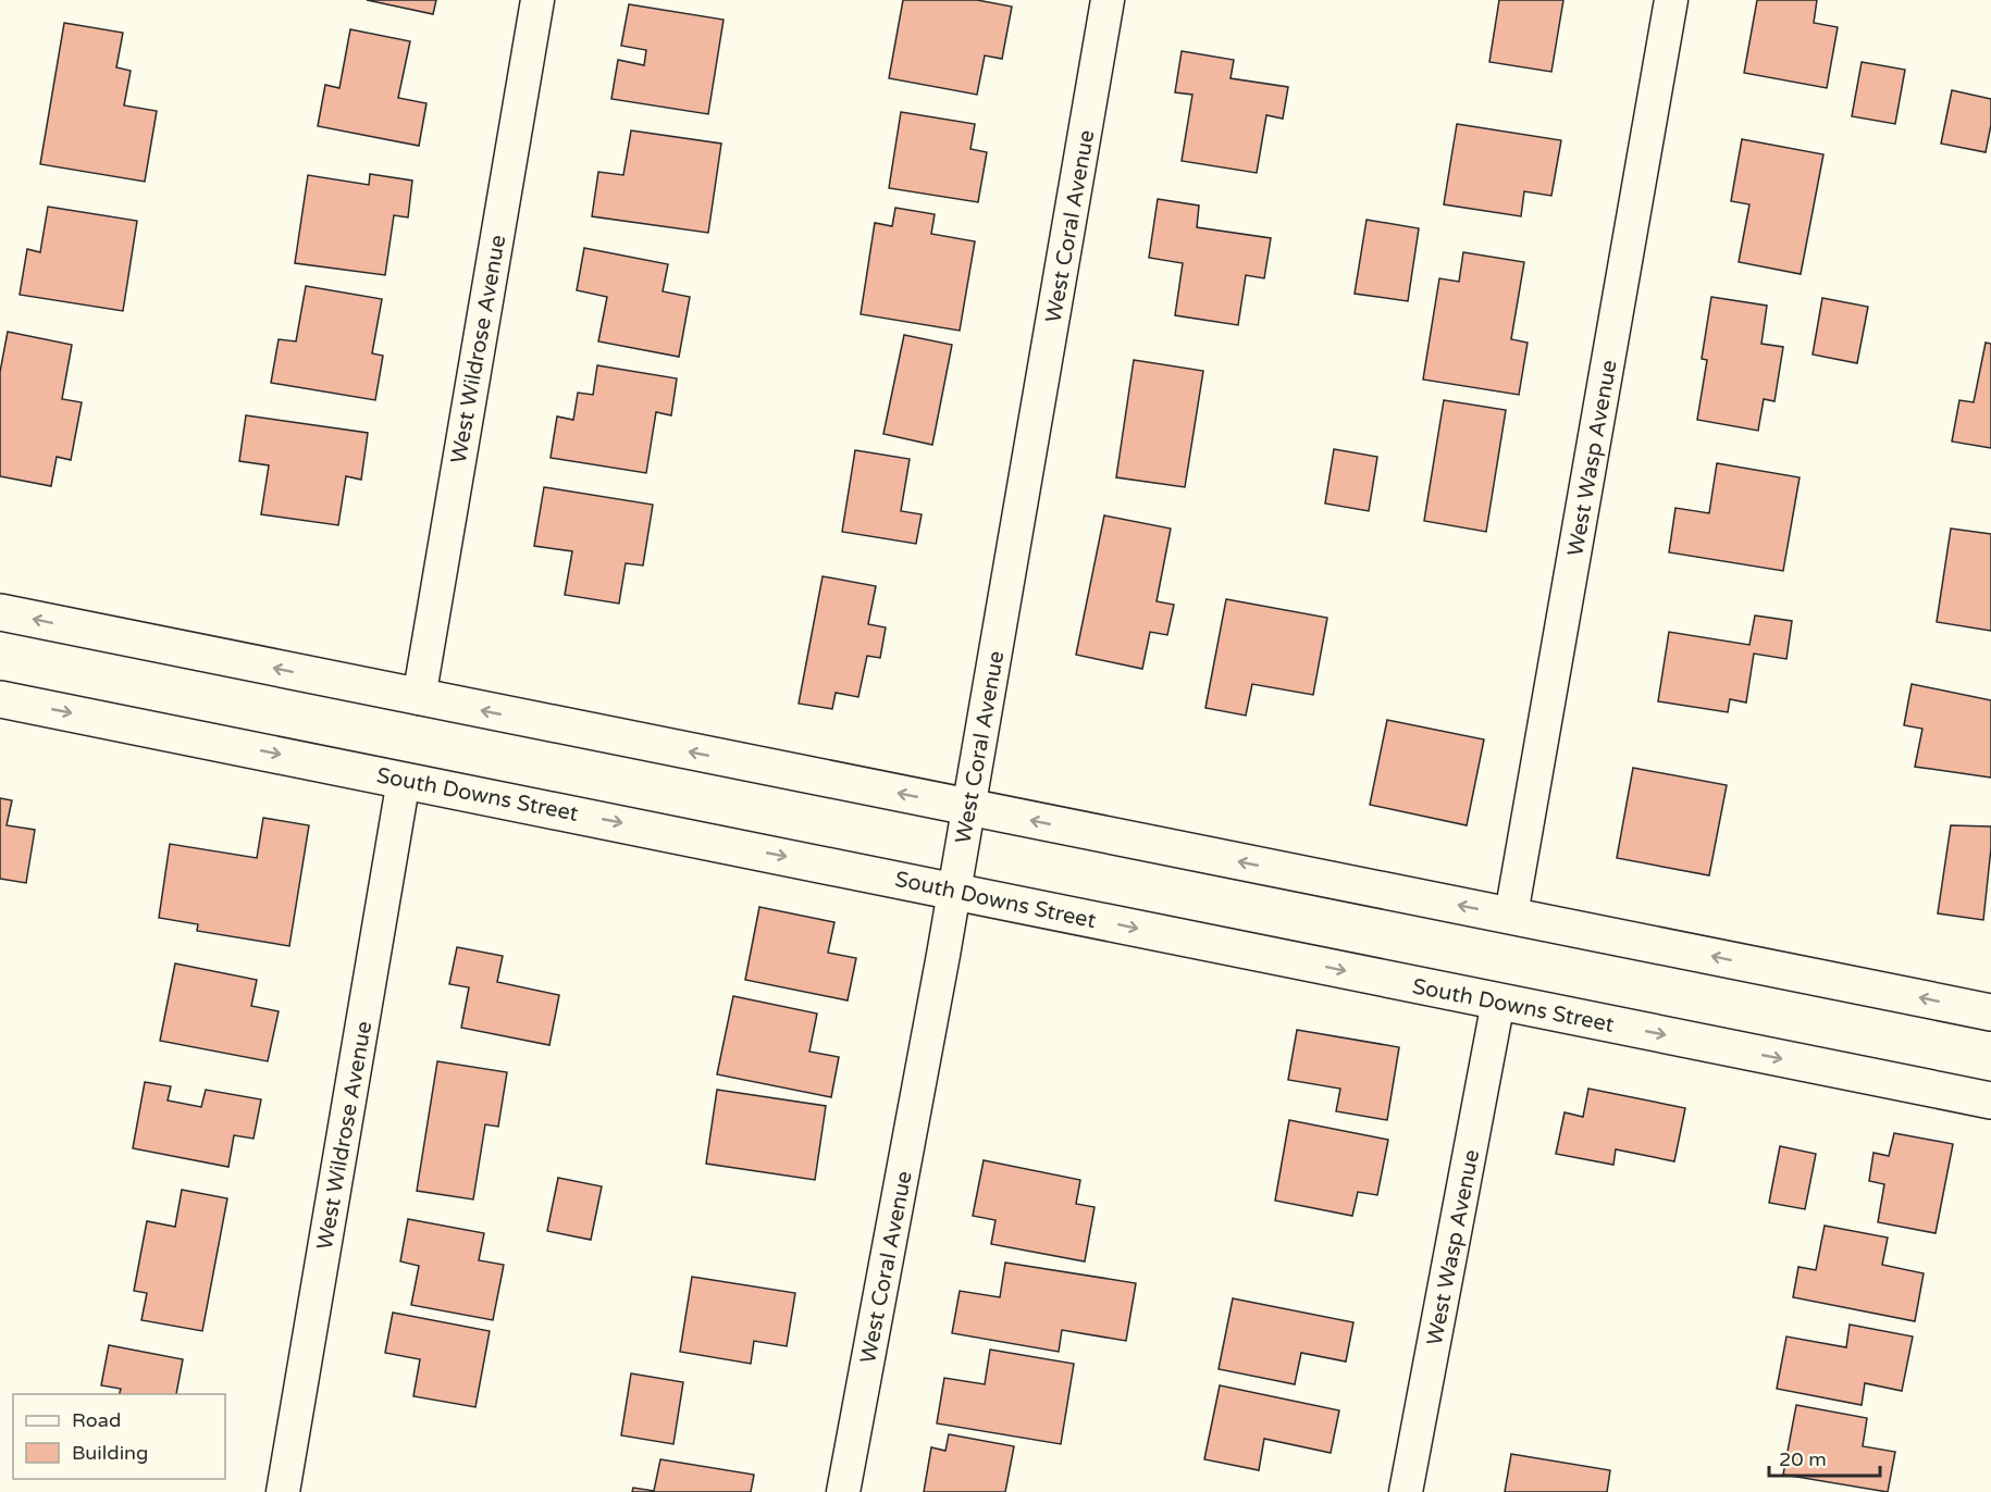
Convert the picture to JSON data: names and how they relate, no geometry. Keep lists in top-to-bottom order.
{
  "streets": {
    "main road": ["South Downs Street"],
    "street": ["West Coral Avenue", "West Wildrose Avenue", "West Wasp Avenue"]
  },
  "crossings": [
    ["West Coral Avenue", "South Downs Street"],
    ["West Wildrose Avenue", "South Downs Street"],
    ["West Wasp Avenue", "South Downs Street"]
  ],
  "legend": ["Road", "Building"],
  "scale_bar": "20 m"
}
